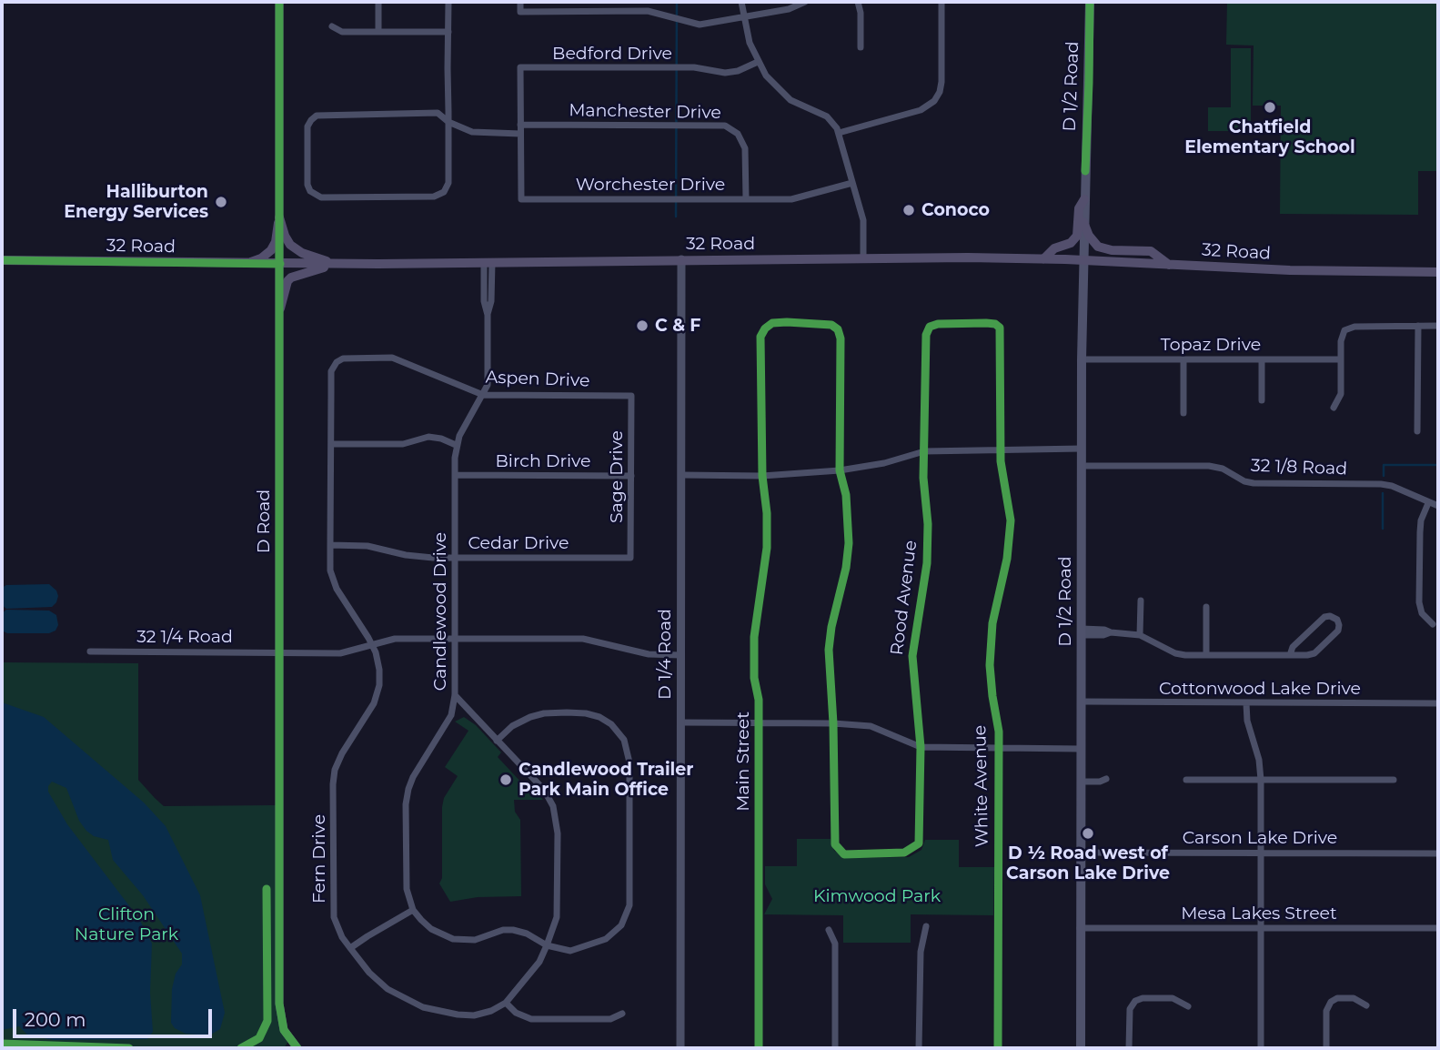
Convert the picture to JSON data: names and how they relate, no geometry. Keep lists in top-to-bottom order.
{
  "streets": {
    "main road": ["D 1/2 Road", "32 Road"],
    "street": [
      "Bedford Drive",
      "Manchester Drive",
      "Worchester Drive",
      "Topaz Drive",
      "Aspen Drive",
      "Birch Drive",
      "32 1/8 Road",
      "Sage Drive",
      "D Road",
      "Cedar Drive",
      "Rood Avenue",
      "Candlewood Drive",
      "32 1/4 Road",
      "D 1/4 Road",
      "Cottonwood Lake Drive",
      "Main Street",
      "White Avenue",
      "Carson Lake Drive",
      "Fern Drive",
      "Mesa Lakes Street"
    ]
  },
  "crossings": [
    ["Bedford Drive", "Manchester Drive"],
    ["Bedford Drive", "Worchester Drive"],
    ["D 1/2 Road", "32 Road"],
    ["D 1/2 Road", "Topaz Drive"],
    ["D 1/2 Road", "32 1/8 Road"],
    ["D 1/2 Road", "Cottonwood Lake Drive"],
    ["D 1/2 Road", "Carson Lake Drive"],
    ["D 1/2 Road", "Mesa Lakes Street"],
    ["Manchester Drive", "Worchester Drive"],
    ["32 Road", "D Road"],
    ["32 Road", "Candlewood Drive"],
    ["32 Road", "D 1/4 Road"],
    ["Aspen Drive", "Sage Drive"],
    ["Aspen Drive", "Candlewood Drive"],
    ["Aspen Drive", "Fern Drive"],
    ["Birch Drive", "Sage Drive"],
    ["Birch Drive", "Candlewood Drive"],
    ["Sage Drive", "Cedar Drive"],
    ["D Road", "32 1/4 Road"],
    ["Cedar Drive", "Candlewood Drive"],
    ["Cedar Drive", "Fern Drive"],
    ["Rood Avenue", "White Avenue"],
    ["Candlewood Drive", "32 1/4 Road"],
    ["Candlewood Drive", "Fern Drive"],
    ["32 1/4 Road", "D 1/4 Road"],
    ["32 1/4 Road", "Fern Drive"]
  ],
  "parks": ["Kimwood Park", "Clifton Nature Park"],
  "places": [
    "Chatfield Elementary School",
    "Halliburton Energy Services",
    "Conoco",
    "C & F",
    "Candlewood Trailer Park Main Office",
    "D ½ Road west of Carson Lake Drive"
  ],
  "scale_bar": "200 m"
}
